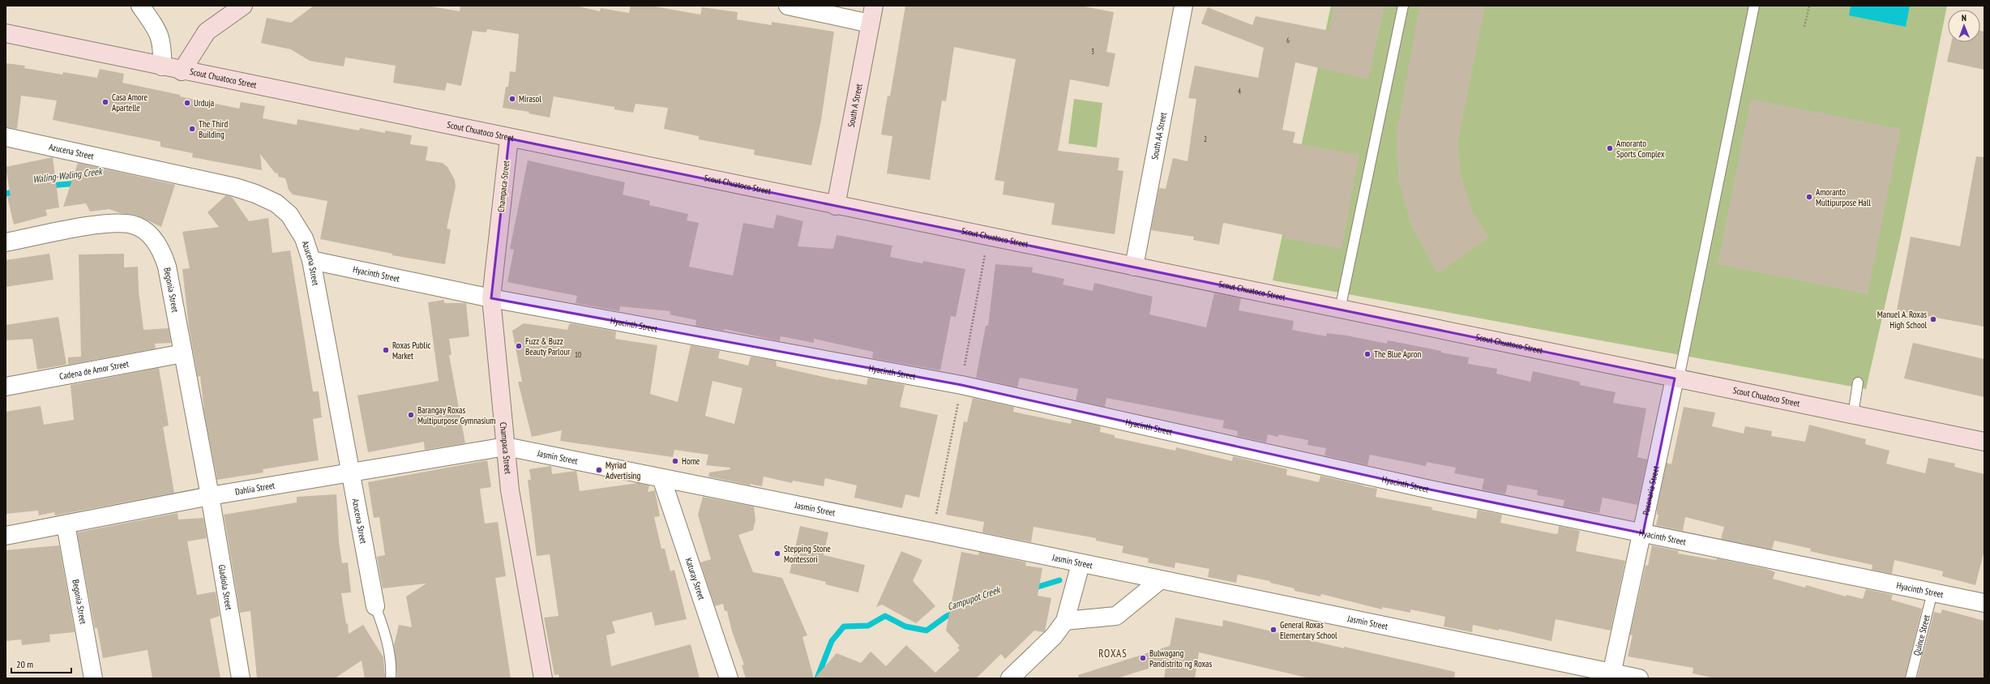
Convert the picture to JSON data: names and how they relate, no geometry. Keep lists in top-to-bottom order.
{
  "streets": {
    "street": [
      "Scout Chuatoco Street",
      "South A Street",
      "South AA Street",
      "Azucena Street",
      "Champaca Street",
      "Hyacinth Street",
      "Begonia Street",
      "Cadena de Amor Street",
      "Jasmin Street",
      "Dahlia Street",
      "Pasonaria Street",
      "Katuray Street",
      "Gladiola Street"
    ],
    "lane": ["Quince Street"]
  },
  "crossings": [
    ["Scout Chuatoco Street", "South A Street"],
    ["Scout Chuatoco Street", "South AA Street"],
    ["Scout Chuatoco Street", "Champaca Street"],
    ["Scout Chuatoco Street", "Pasonaria Street"],
    ["Azucena Street", "Hyacinth Street"],
    ["Azucena Street", "Dahlia Street"],
    ["Champaca Street", "Hyacinth Street"],
    ["Champaca Street", "Jasmin Street"],
    ["Champaca Street", "Dahlia Street"],
    ["Hyacinth Street", "Pasonaria Street"],
    ["Hyacinth Street", "Quince Street"],
    ["Begonia Street", "Cadena de Amor Street"],
    ["Begonia Street", "Dahlia Street"],
    ["Begonia Street", "Gladiola Street"],
    ["Jasmin Street", "Dahlia Street"],
    ["Jasmin Street", "Pasonaria Street"],
    ["Jasmin Street", "Katuray Street"],
    ["Dahlia Street", "Gladiola Street"]
  ],
  "districts": ["ROXAS"],
  "water": ["Waling-Waling Creek", "Campupot Creek"],
  "places": [
    "Mirasol",
    "Casa Amore Apartelle",
    "Urduja",
    "The Third Building",
    "Amoranto Sports Complex",
    "Amoranto Multipurpose Hall",
    "Manuel A. Roxas High School",
    "Fuzz & Buzz Beauty Parlour",
    "Roxas Public Market",
    "The Blue Apron",
    "Barangay Roxas Multipurpose Gymnasium",
    "Home",
    "Myriad Advertising",
    "Stepping Stone Montessori",
    "General Roxas Elementary School",
    "Bulwagang Pandistrito ng Roxas"
  ],
  "house_numbers": [
    "6",
    "3",
    "4",
    "2",
    "10"
  ],
  "scale_bar": "20 m",
  "north": "top"
}
